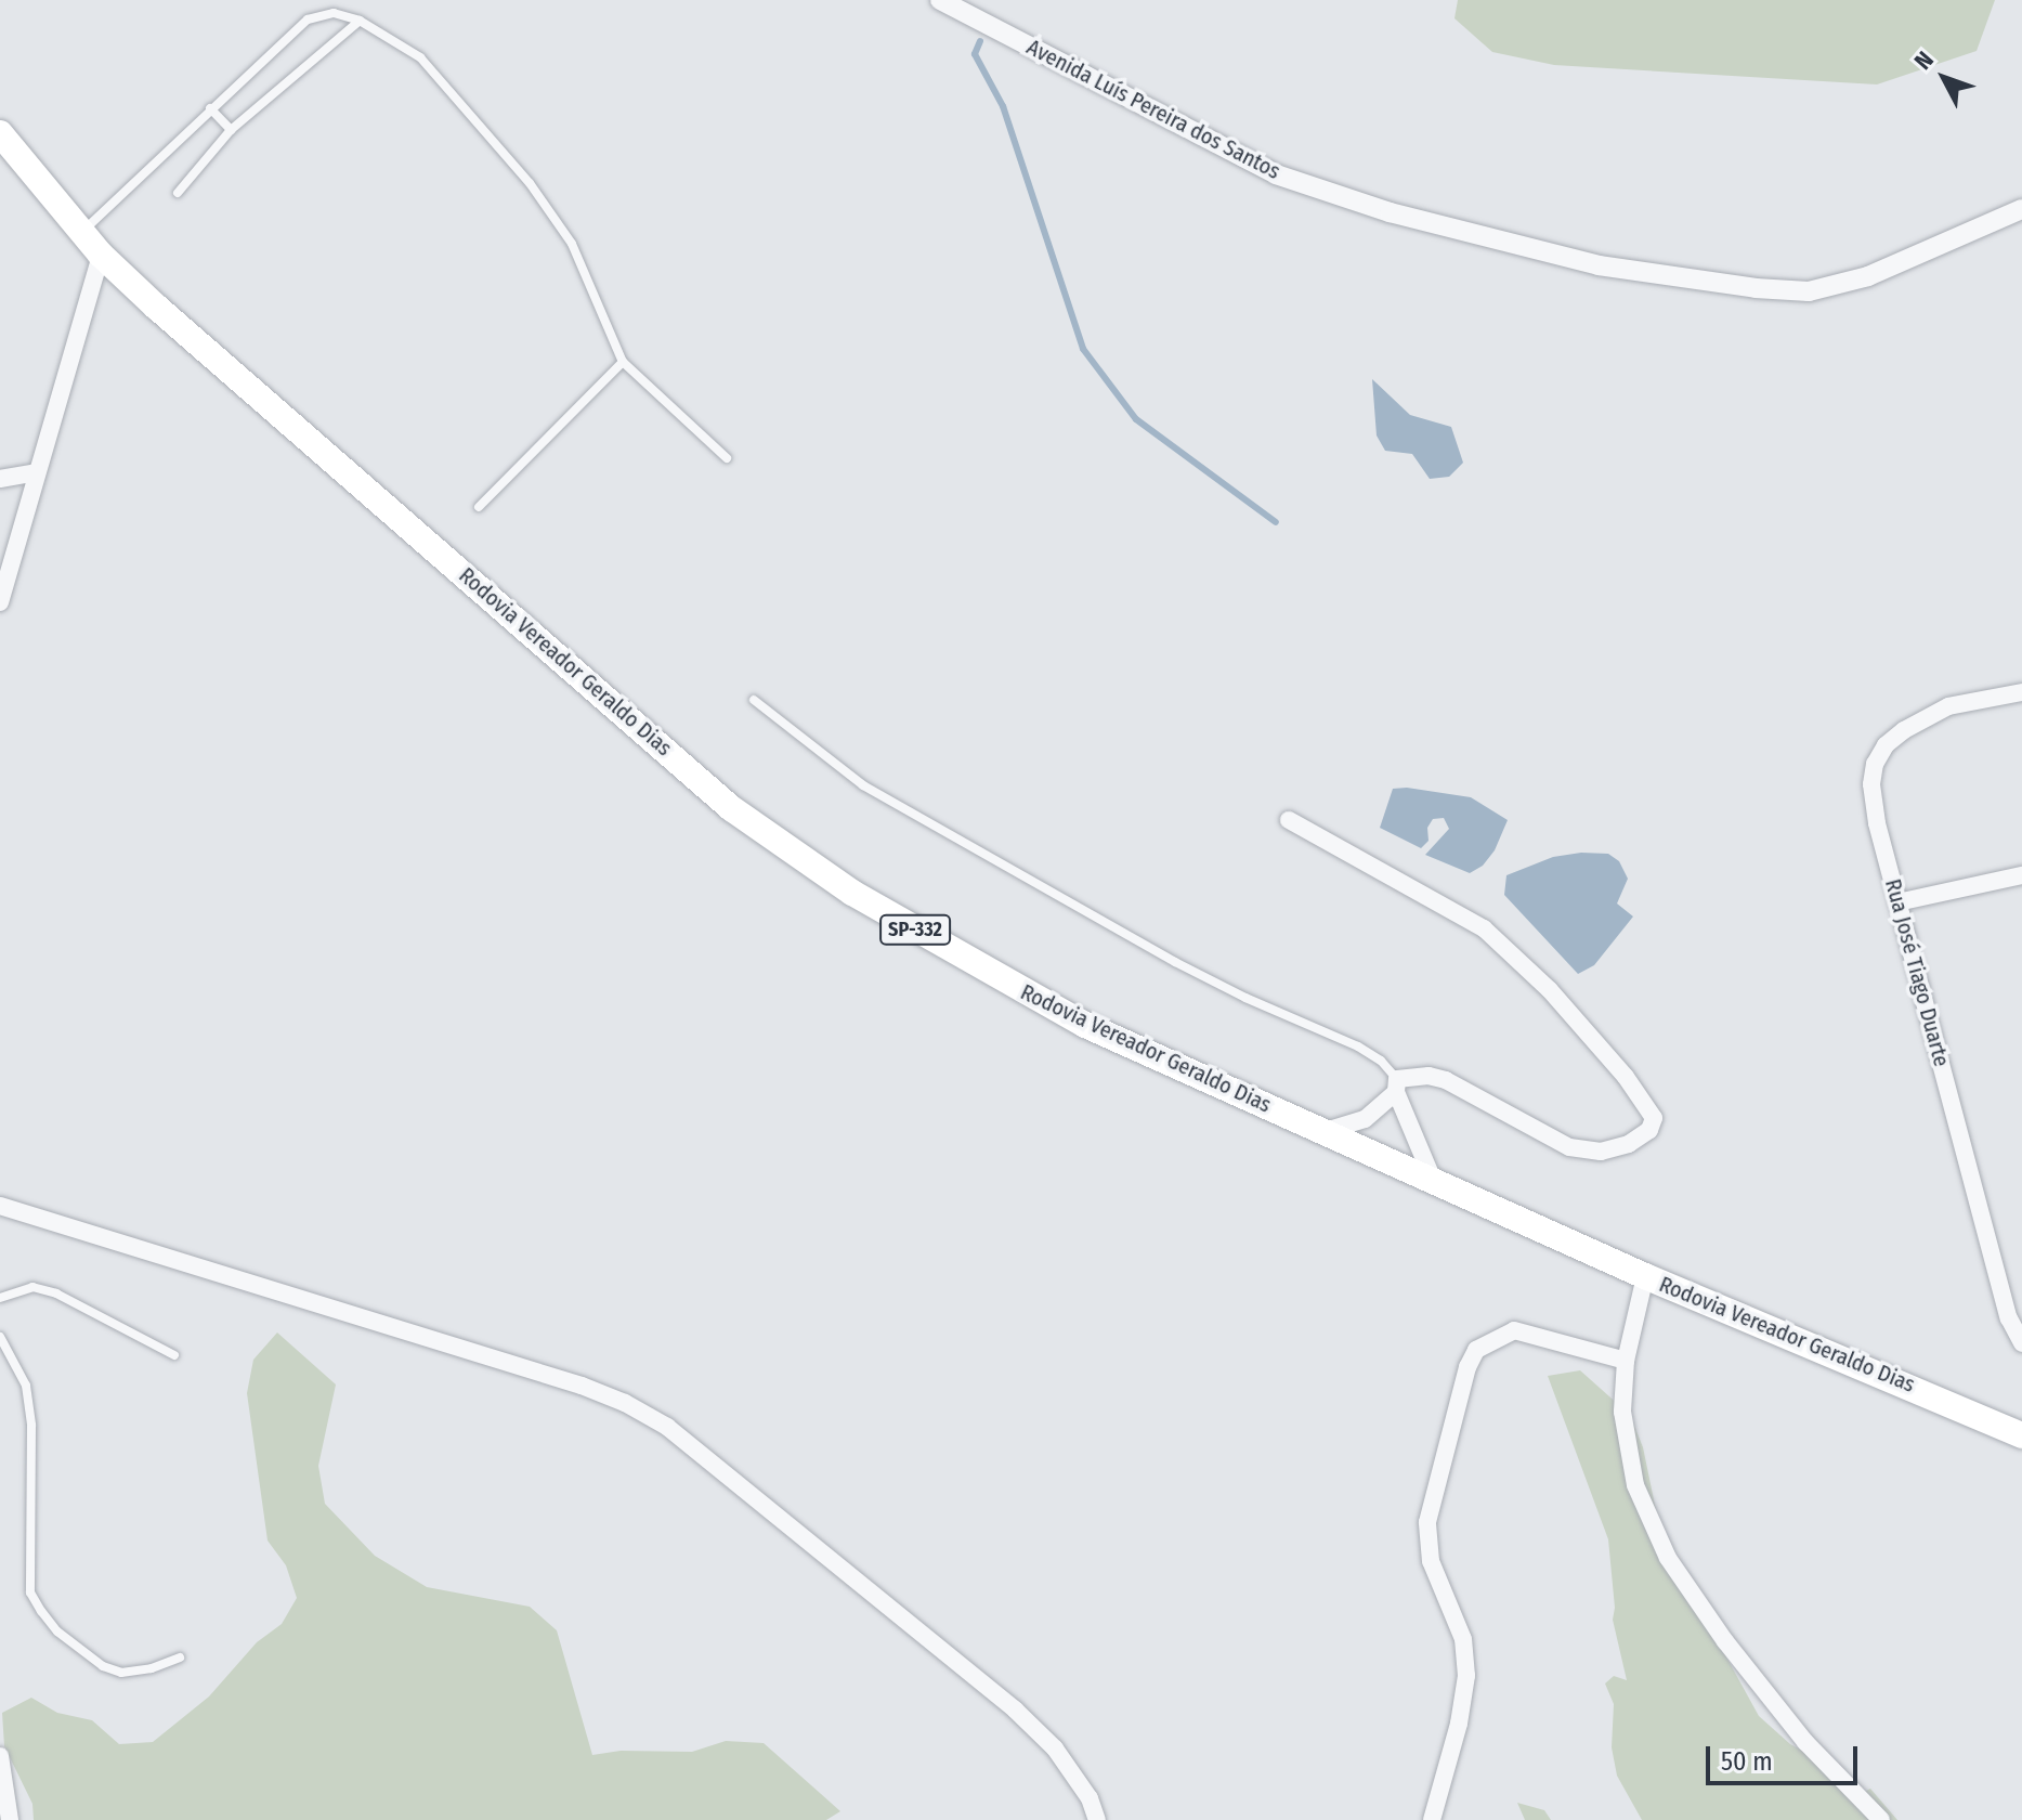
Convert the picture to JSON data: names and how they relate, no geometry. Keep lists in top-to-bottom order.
{
  "streets": {
    "main road": ["Rodovia Vereador Geraldo Dias", "SP-332"],
    "street": ["Avenida Luís Pereira dos Santos", "Rua José Tiago Duarte"]
  },
  "scale_bar": "50 m",
  "north": "top left"
}
